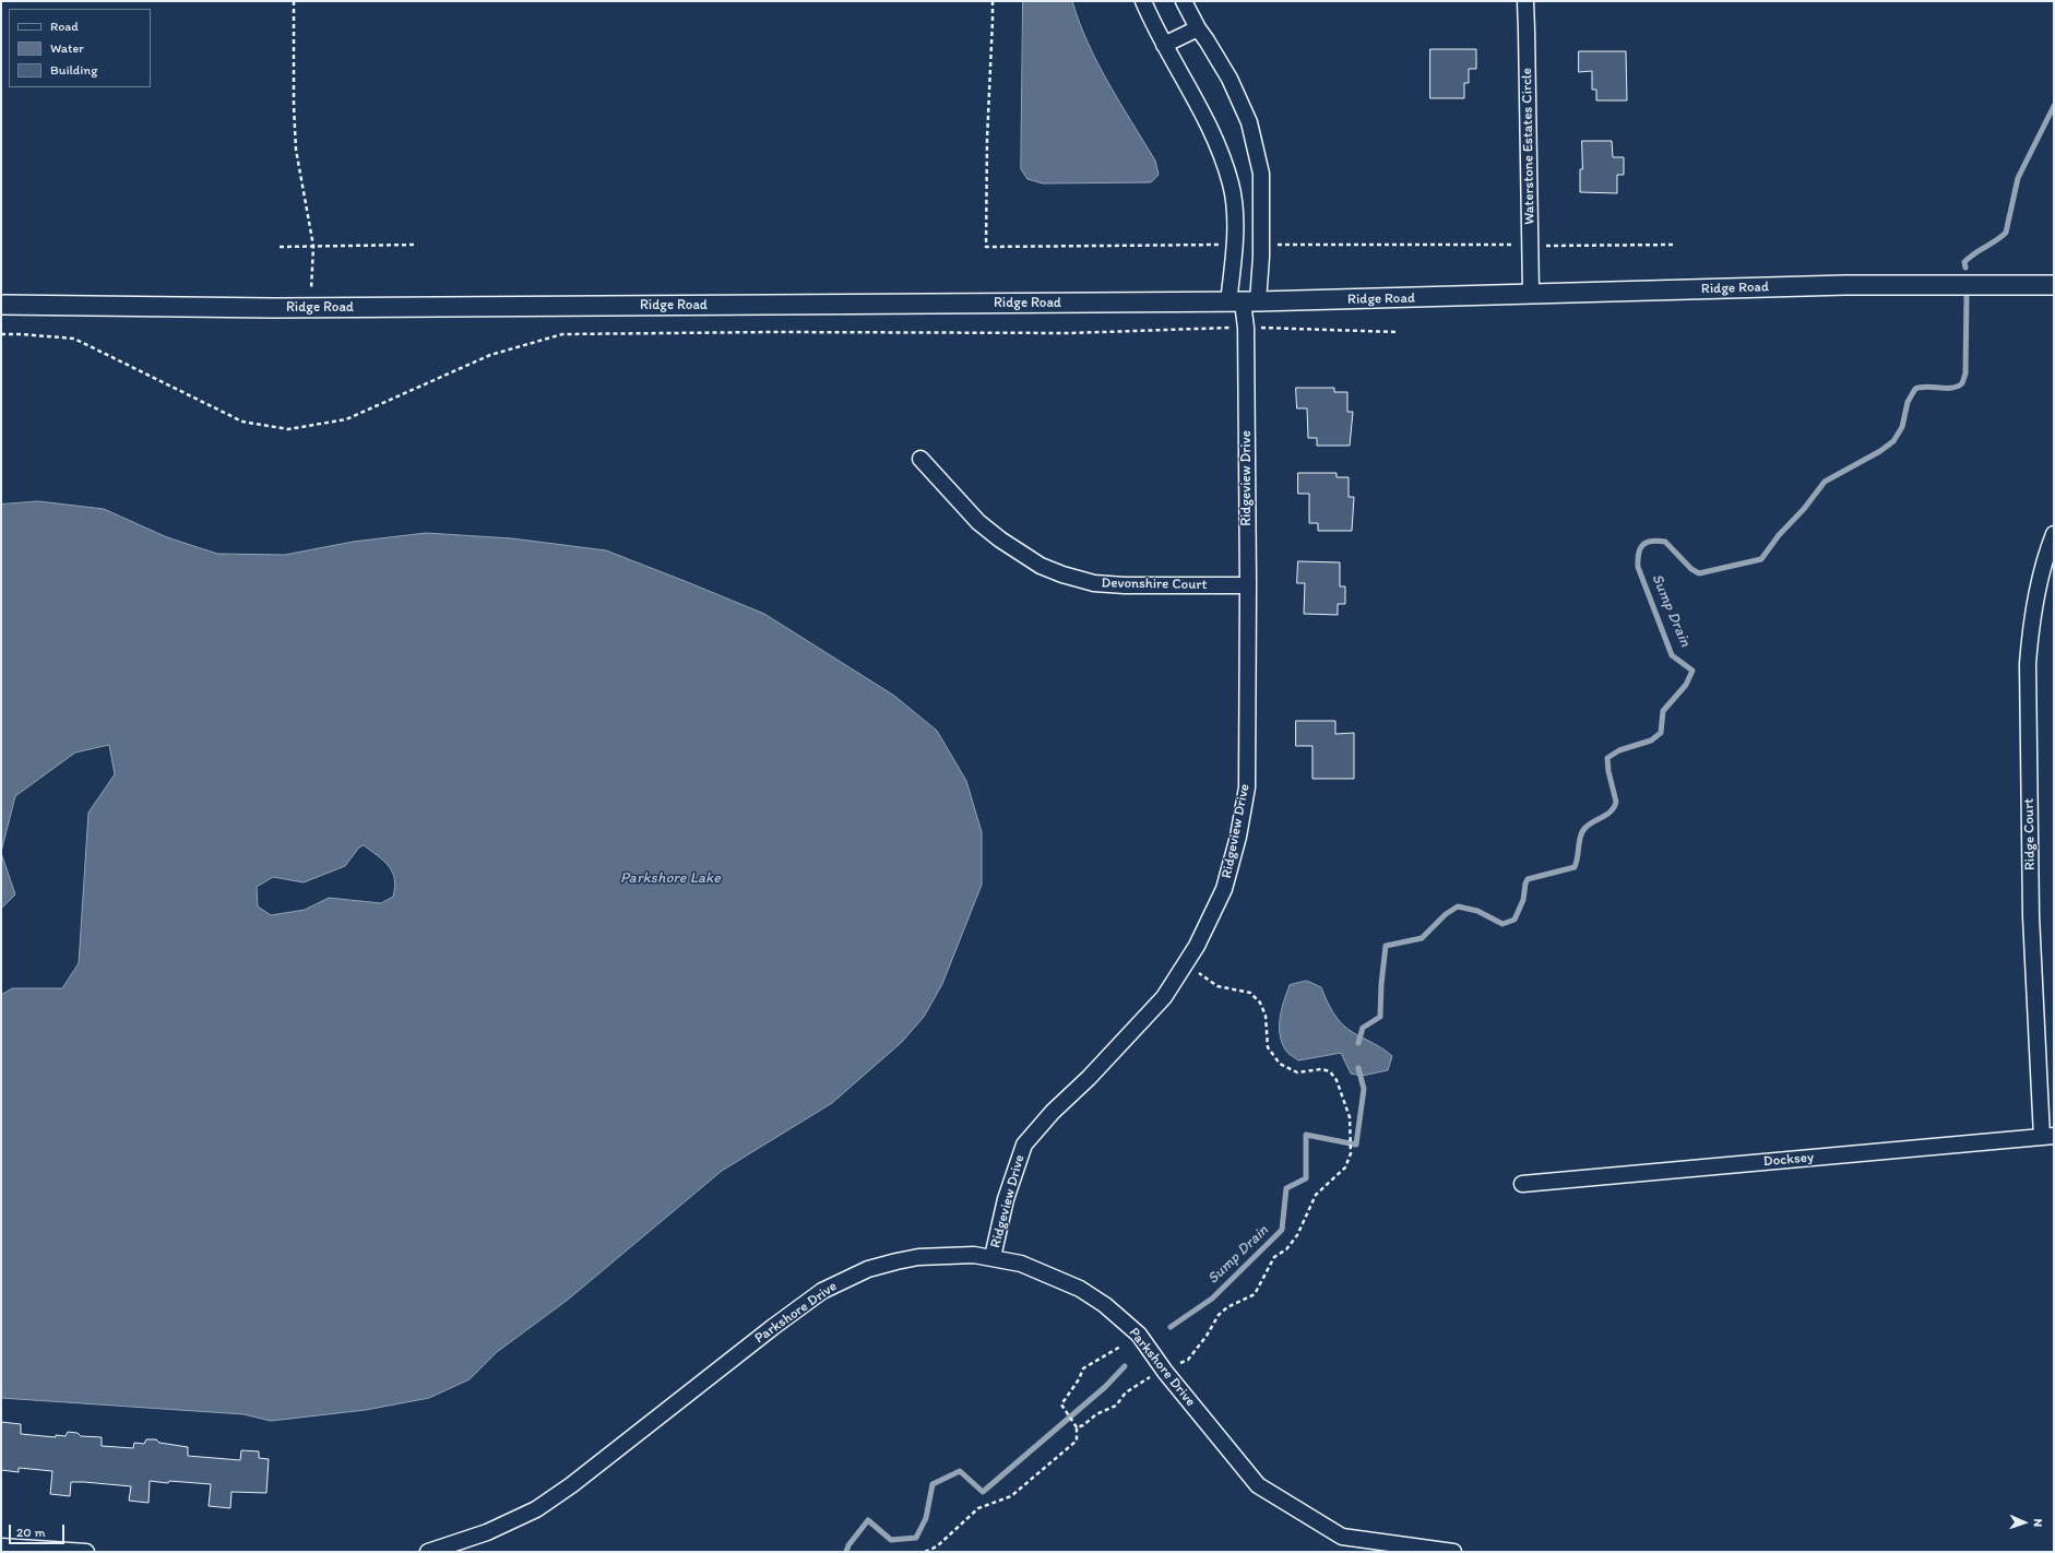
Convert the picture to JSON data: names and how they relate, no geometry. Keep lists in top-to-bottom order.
{
  "streets": {
    "street": [
      "Waterstone Estates Circle",
      "Ridge Road",
      "Ridgeview Drive",
      "Devonshire Court",
      "Ridge Court",
      "Docksey",
      "Parkshore Drive"
    ]
  },
  "crossings": [
    ["Waterstone Estates Circle", "Ridge Road"],
    ["Ridge Road", "Ridgeview Drive"],
    ["Ridgeview Drive", "Devonshire Court"],
    ["Ridgeview Drive", "Parkshore Drive"],
    ["Ridge Court", "Docksey"]
  ],
  "water": ["Sump Drain", "Parkshore Lake"],
  "legend": ["Road", "Water", "Building"],
  "scale_bar": "20 m",
  "north": "right"
}
